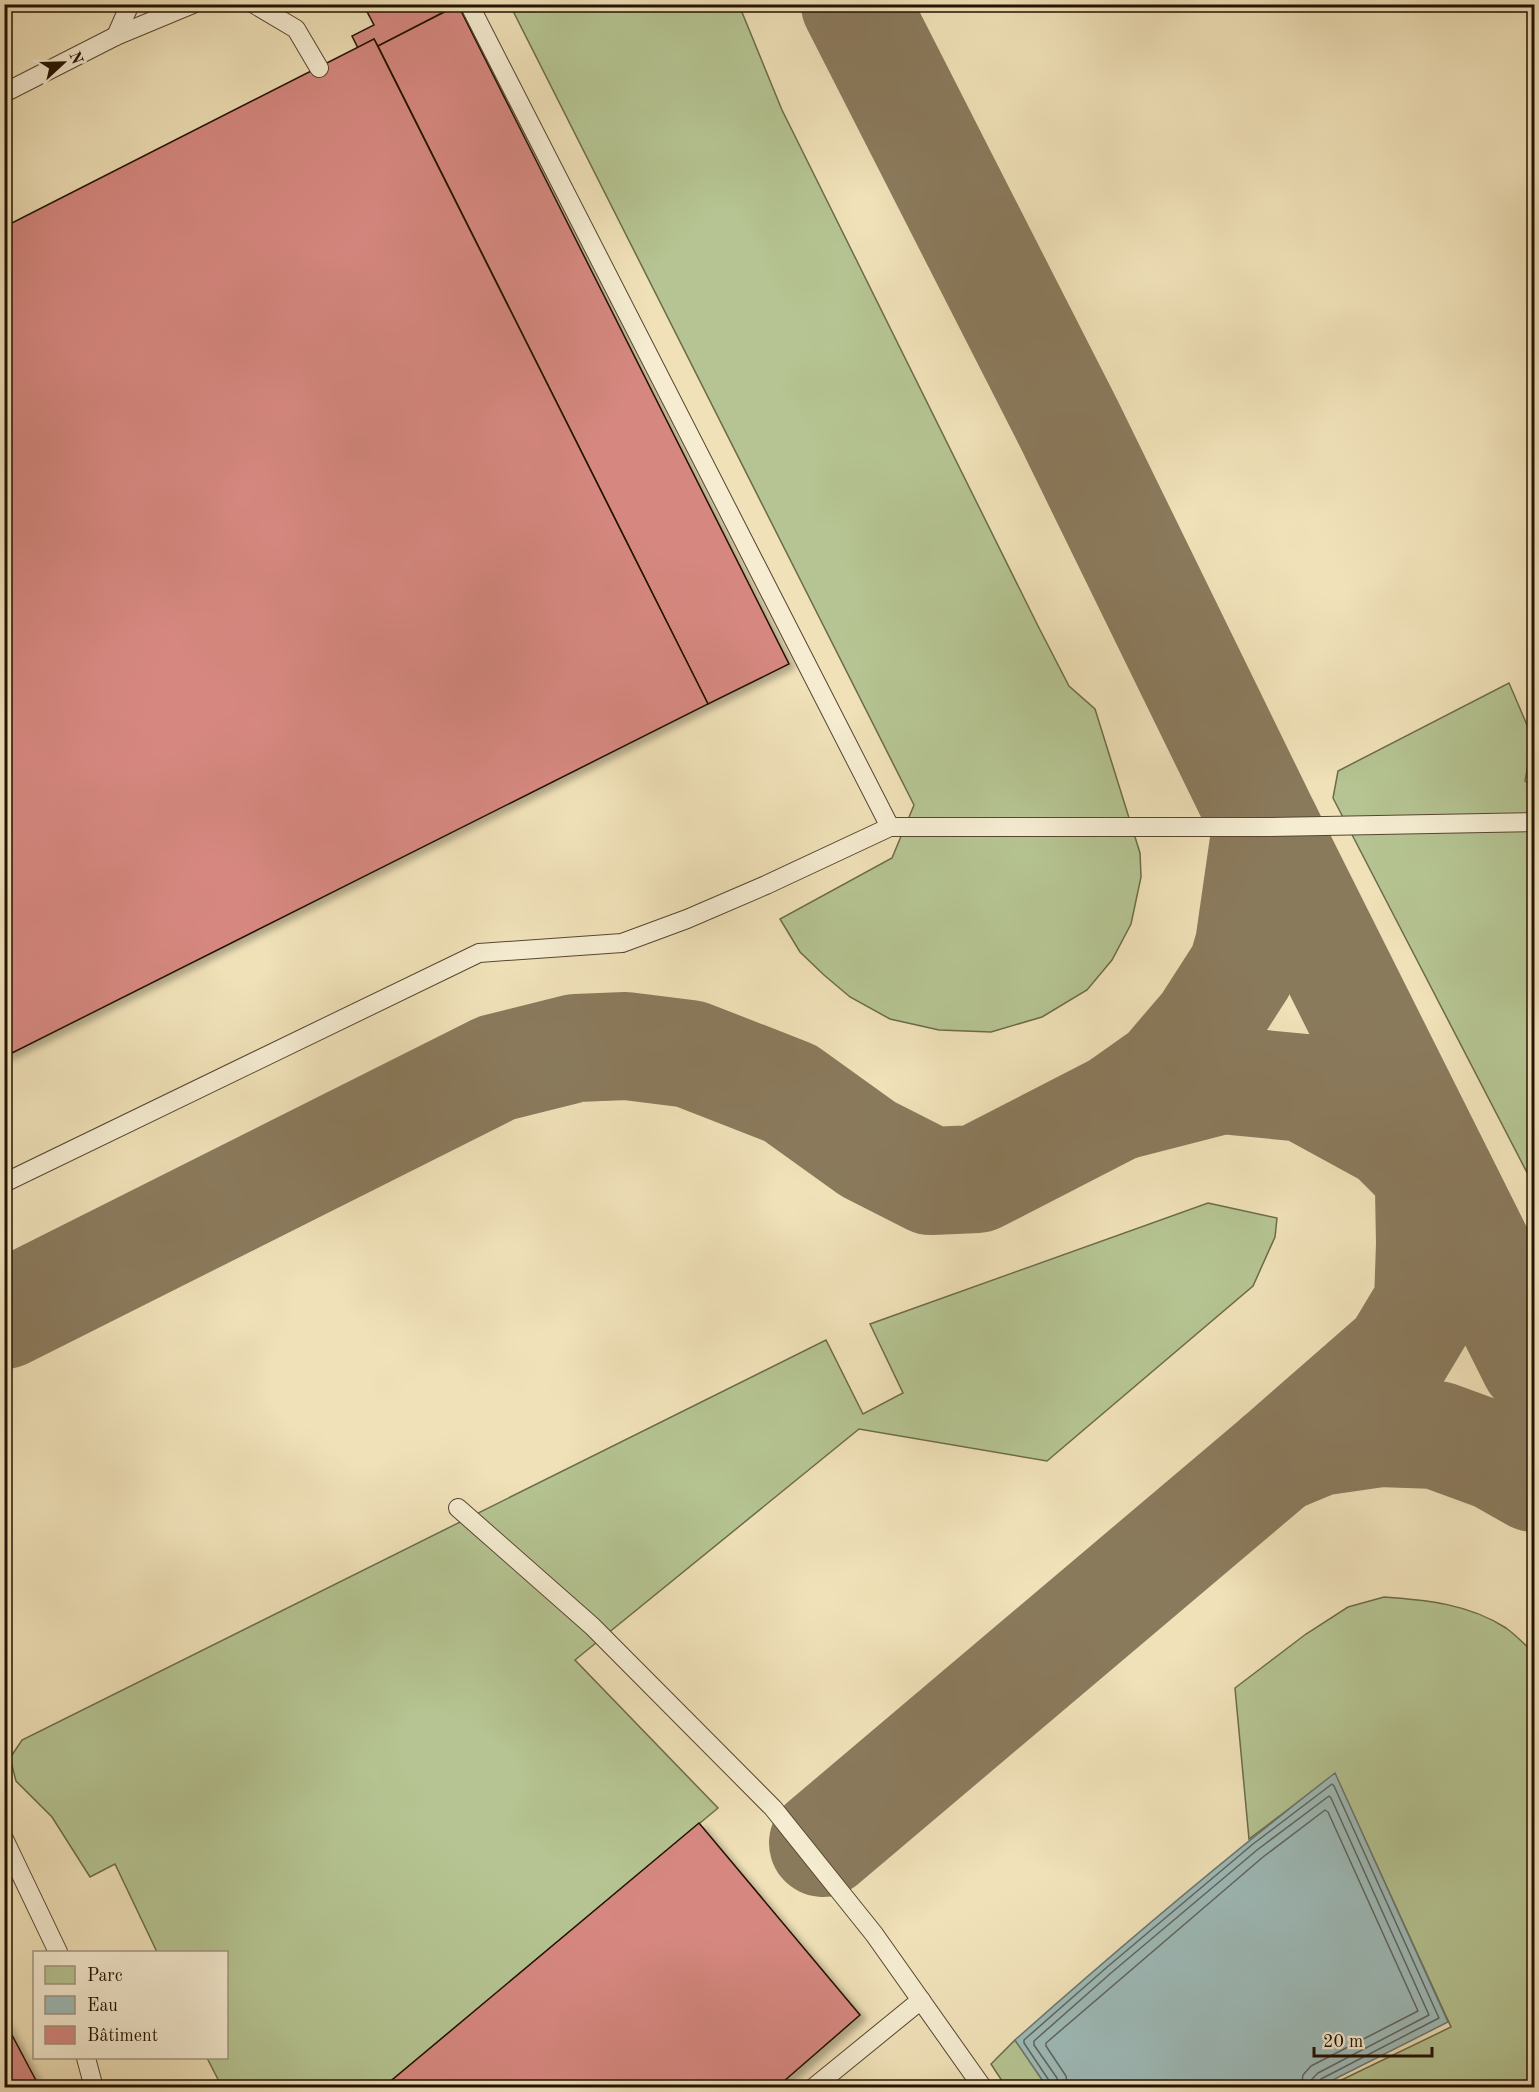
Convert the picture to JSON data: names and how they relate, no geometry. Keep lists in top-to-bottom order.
{
  "legend": ["Parc", "Eau", "Bâtiment"],
  "scale_bar": "20 m",
  "north": "right"
}
